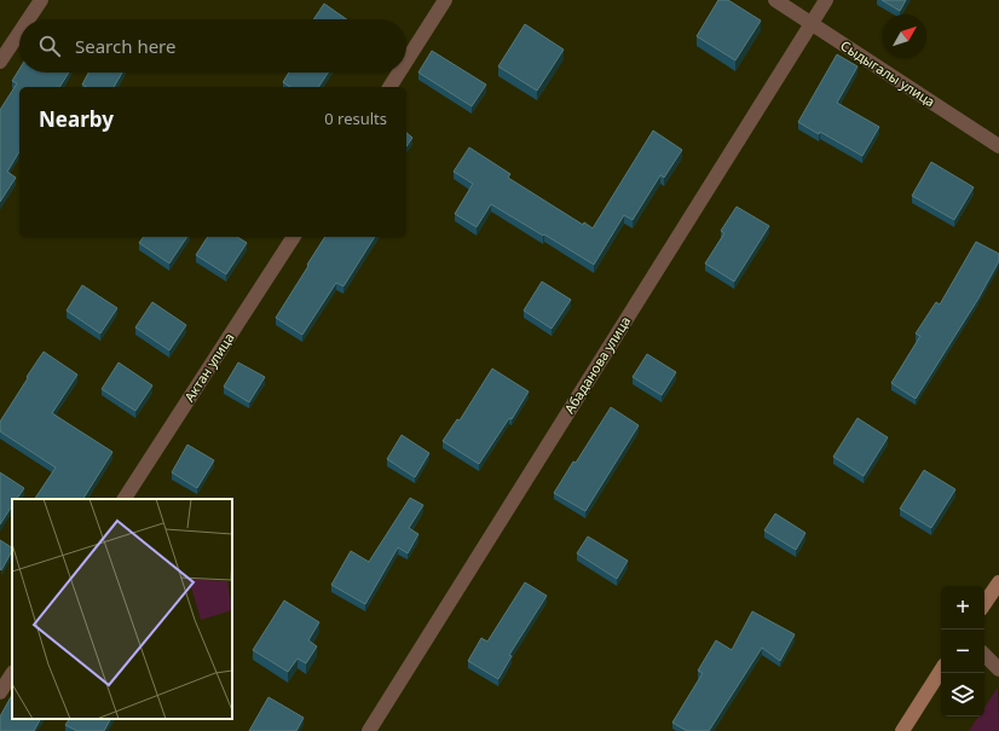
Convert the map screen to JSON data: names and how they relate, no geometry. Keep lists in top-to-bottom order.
{
  "streets": {
    "street": ["Сыдыгалы улица", "Абаданова улица", "Актан улица"]
  },
  "crossings": [
    ["Сыдыгалы улица", "Абаданова улица"]
  ],
  "north": "top right",
  "page": {
    "search": "Search here",
    "heading": ["Nearby", "0 results"],
    "map_buttons": ["+", "−"]
  }
}
